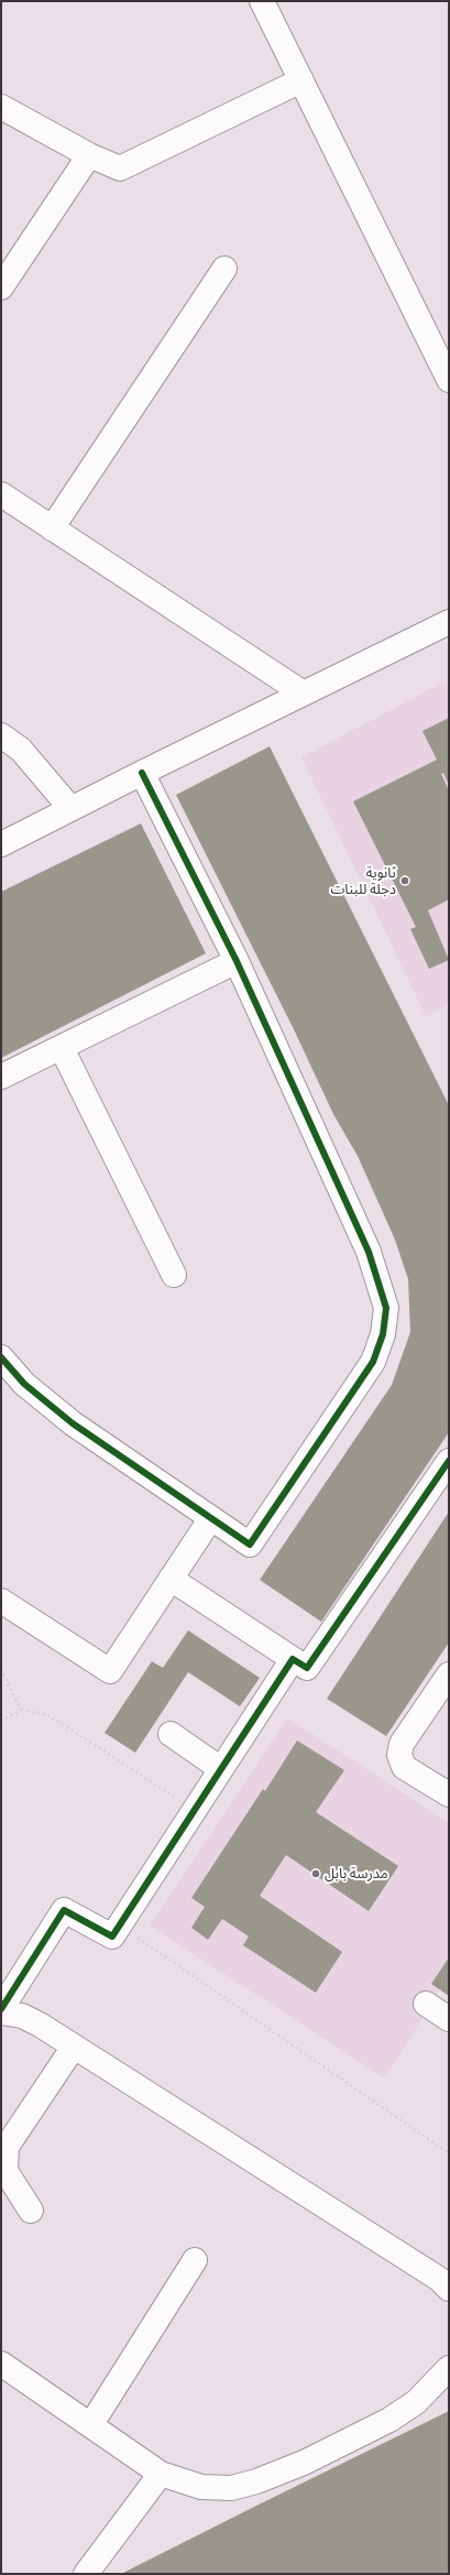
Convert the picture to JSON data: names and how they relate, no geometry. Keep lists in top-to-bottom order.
{
  "places": ["ثانوية دجلة للبنات", "مدرسة بابل"]
}
